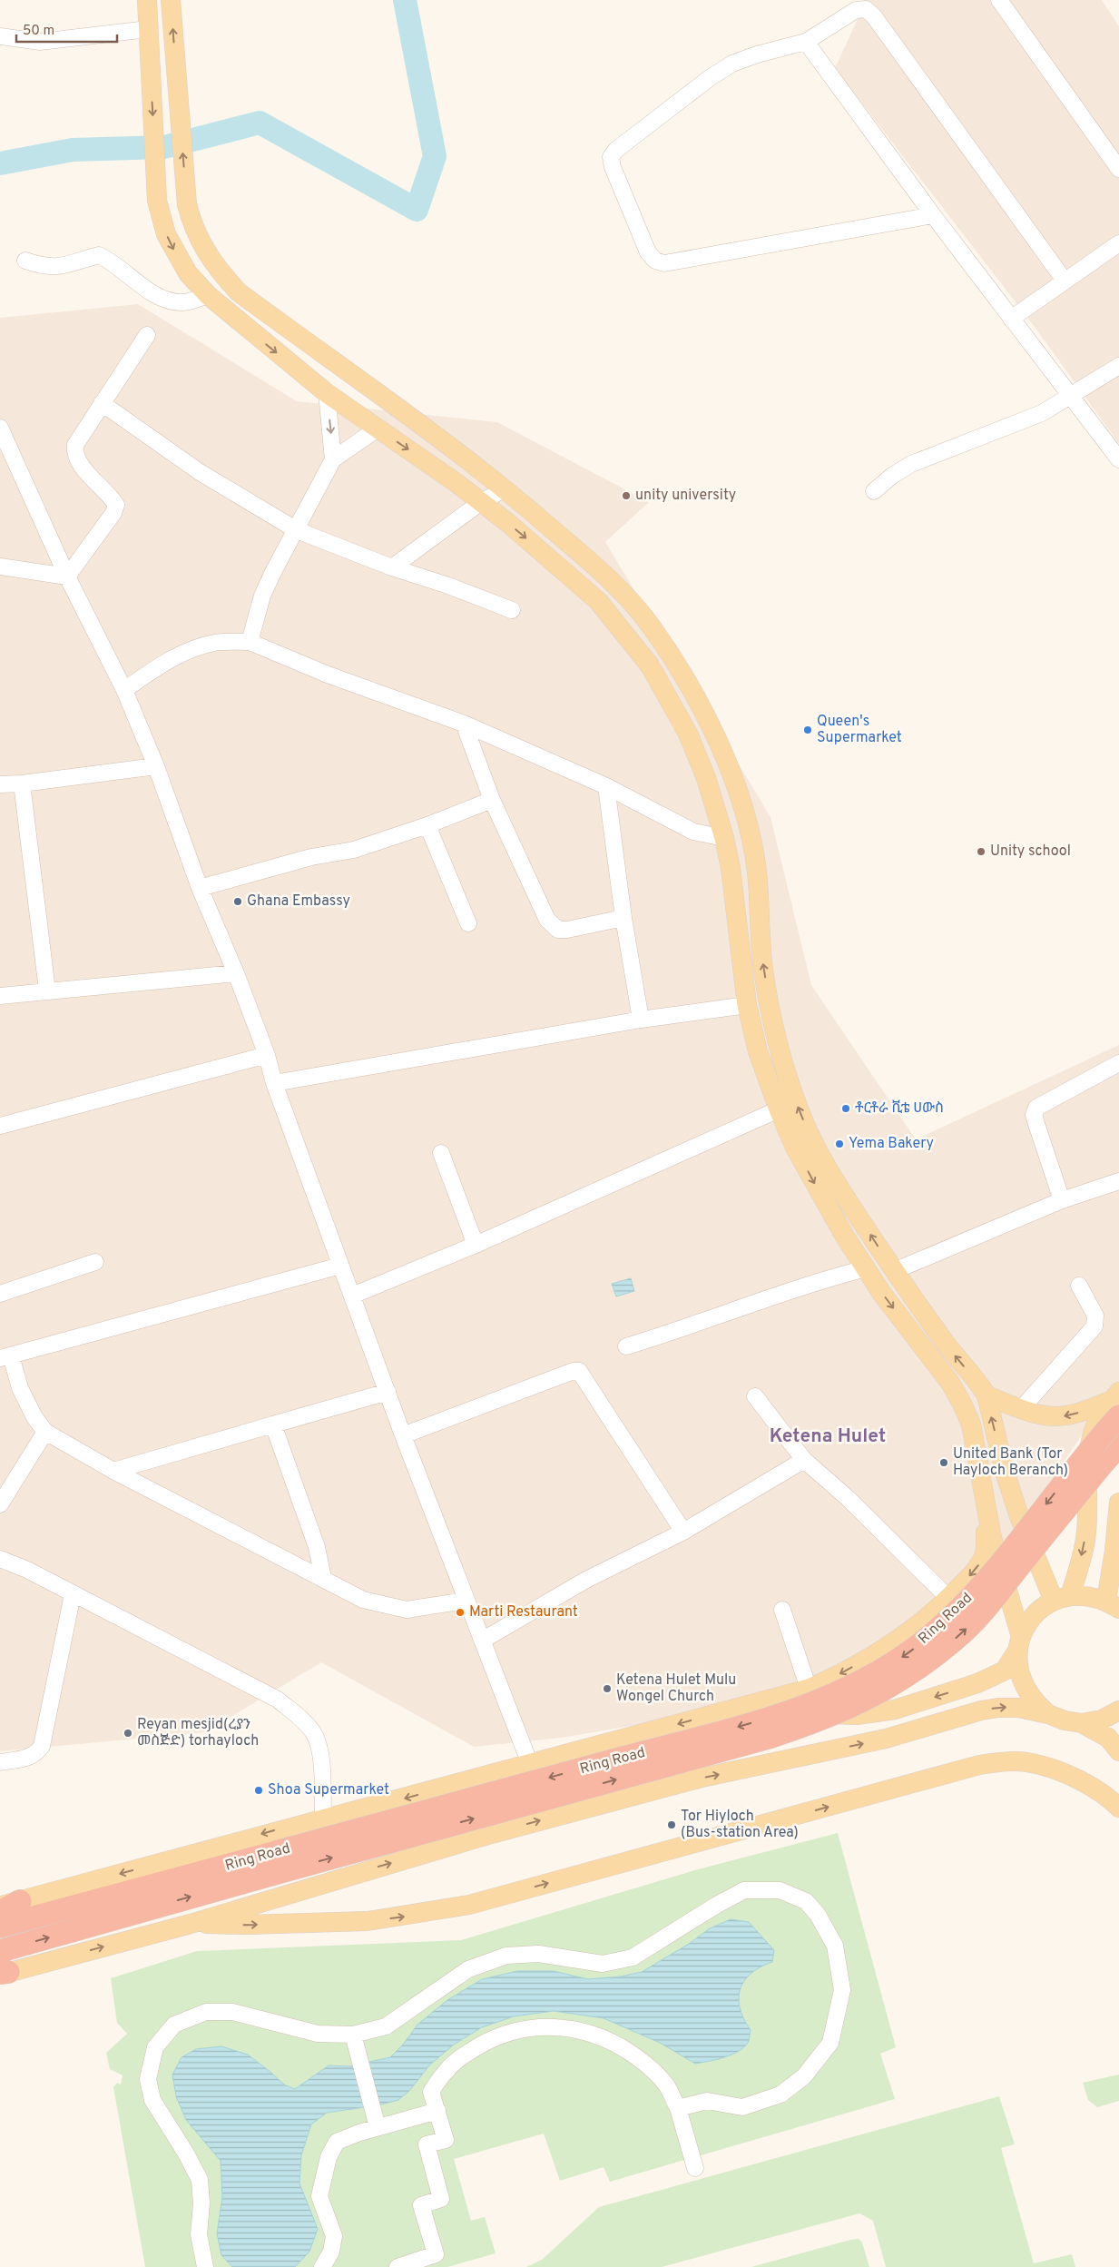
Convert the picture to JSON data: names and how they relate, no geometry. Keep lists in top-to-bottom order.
{
  "streets": {
    "highway": ["Ring Road"]
  },
  "districts": ["Ketena Hulet"],
  "places": [
    "unity university",
    "Queen's Supermarket",
    "Unity school",
    "Ghana Embassy",
    "ቶርቶራ ቪቴ ሀውስ",
    "Yema Bakery",
    "United Bank (Tor Hayloch Beranch)",
    "Marti Restaurant",
    "Ketena Hulet Mulu Wongel Church",
    "Reyan mesjid(ረያን መስጅድ) torhayloch",
    "Shoa Supermarket",
    "Tor Hiyloch (Bus-station Area)"
  ],
  "scale_bar": "50 m"
}
